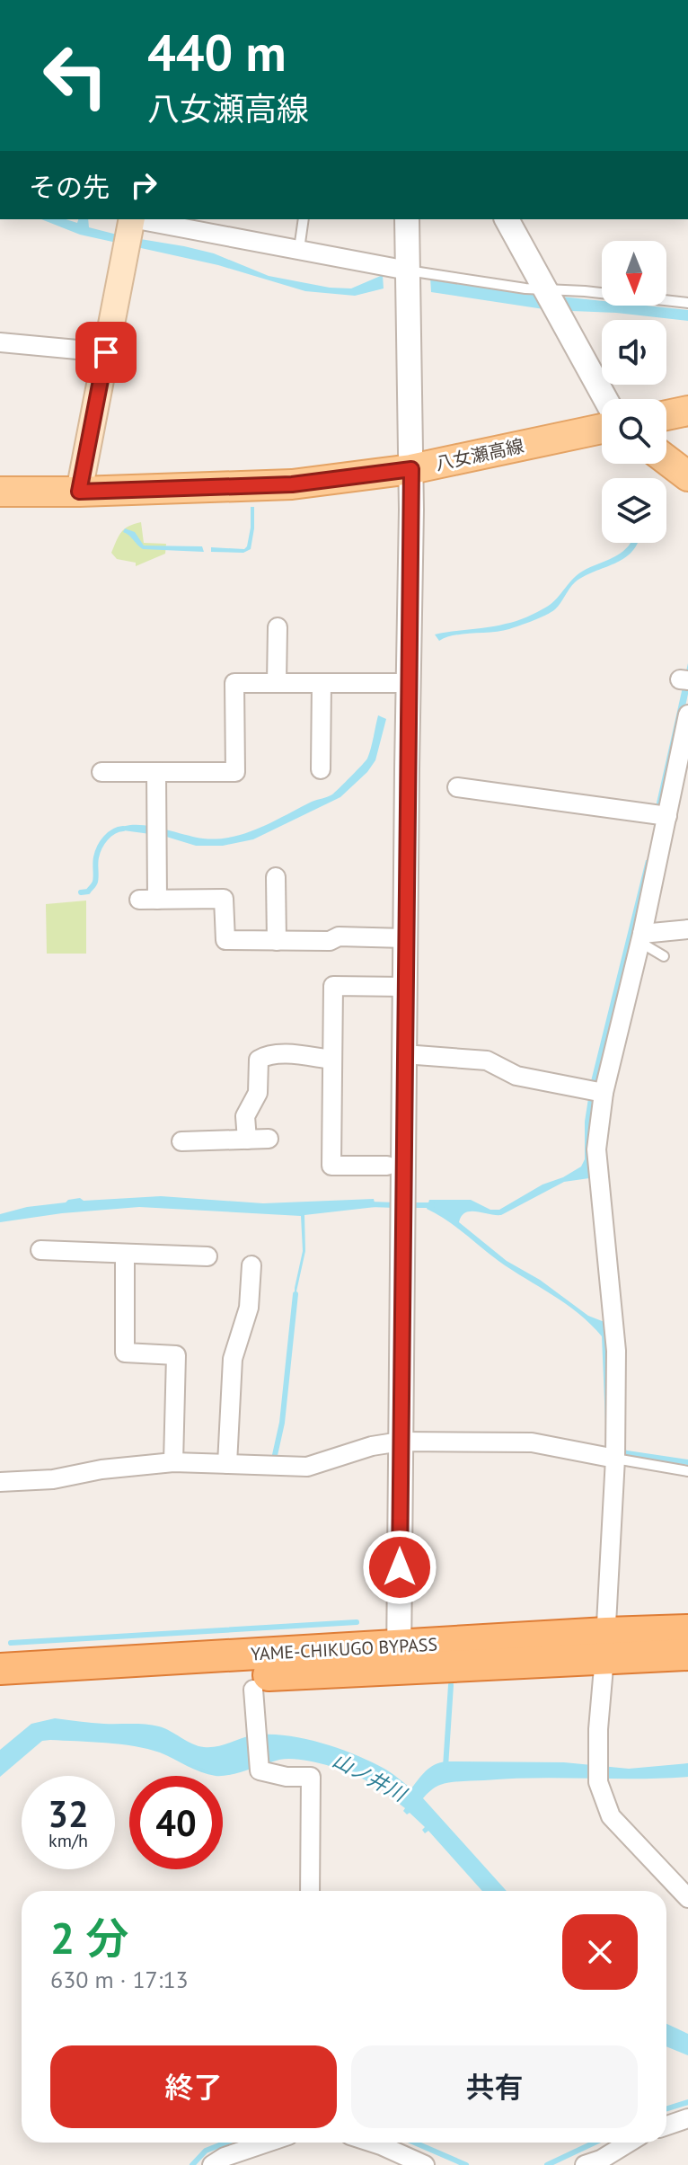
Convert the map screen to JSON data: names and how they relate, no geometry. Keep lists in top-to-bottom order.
{
  "streets": {
    "highway": ["YAME-CHIKUGO BYPASS"],
    "main road": ["八女瀬高線"]
  },
  "water": ["山ノ井川"],
  "north": "bottom",
  "page": {
    "turn": ["440 m", "八女瀬高線"],
    "then": "その先",
    "speed": "32 km/h",
    "limit": "40",
    "heading": ["2 分", "630 m · 17:13"],
    "buttons": ["終了", "共有"]
  }
}
